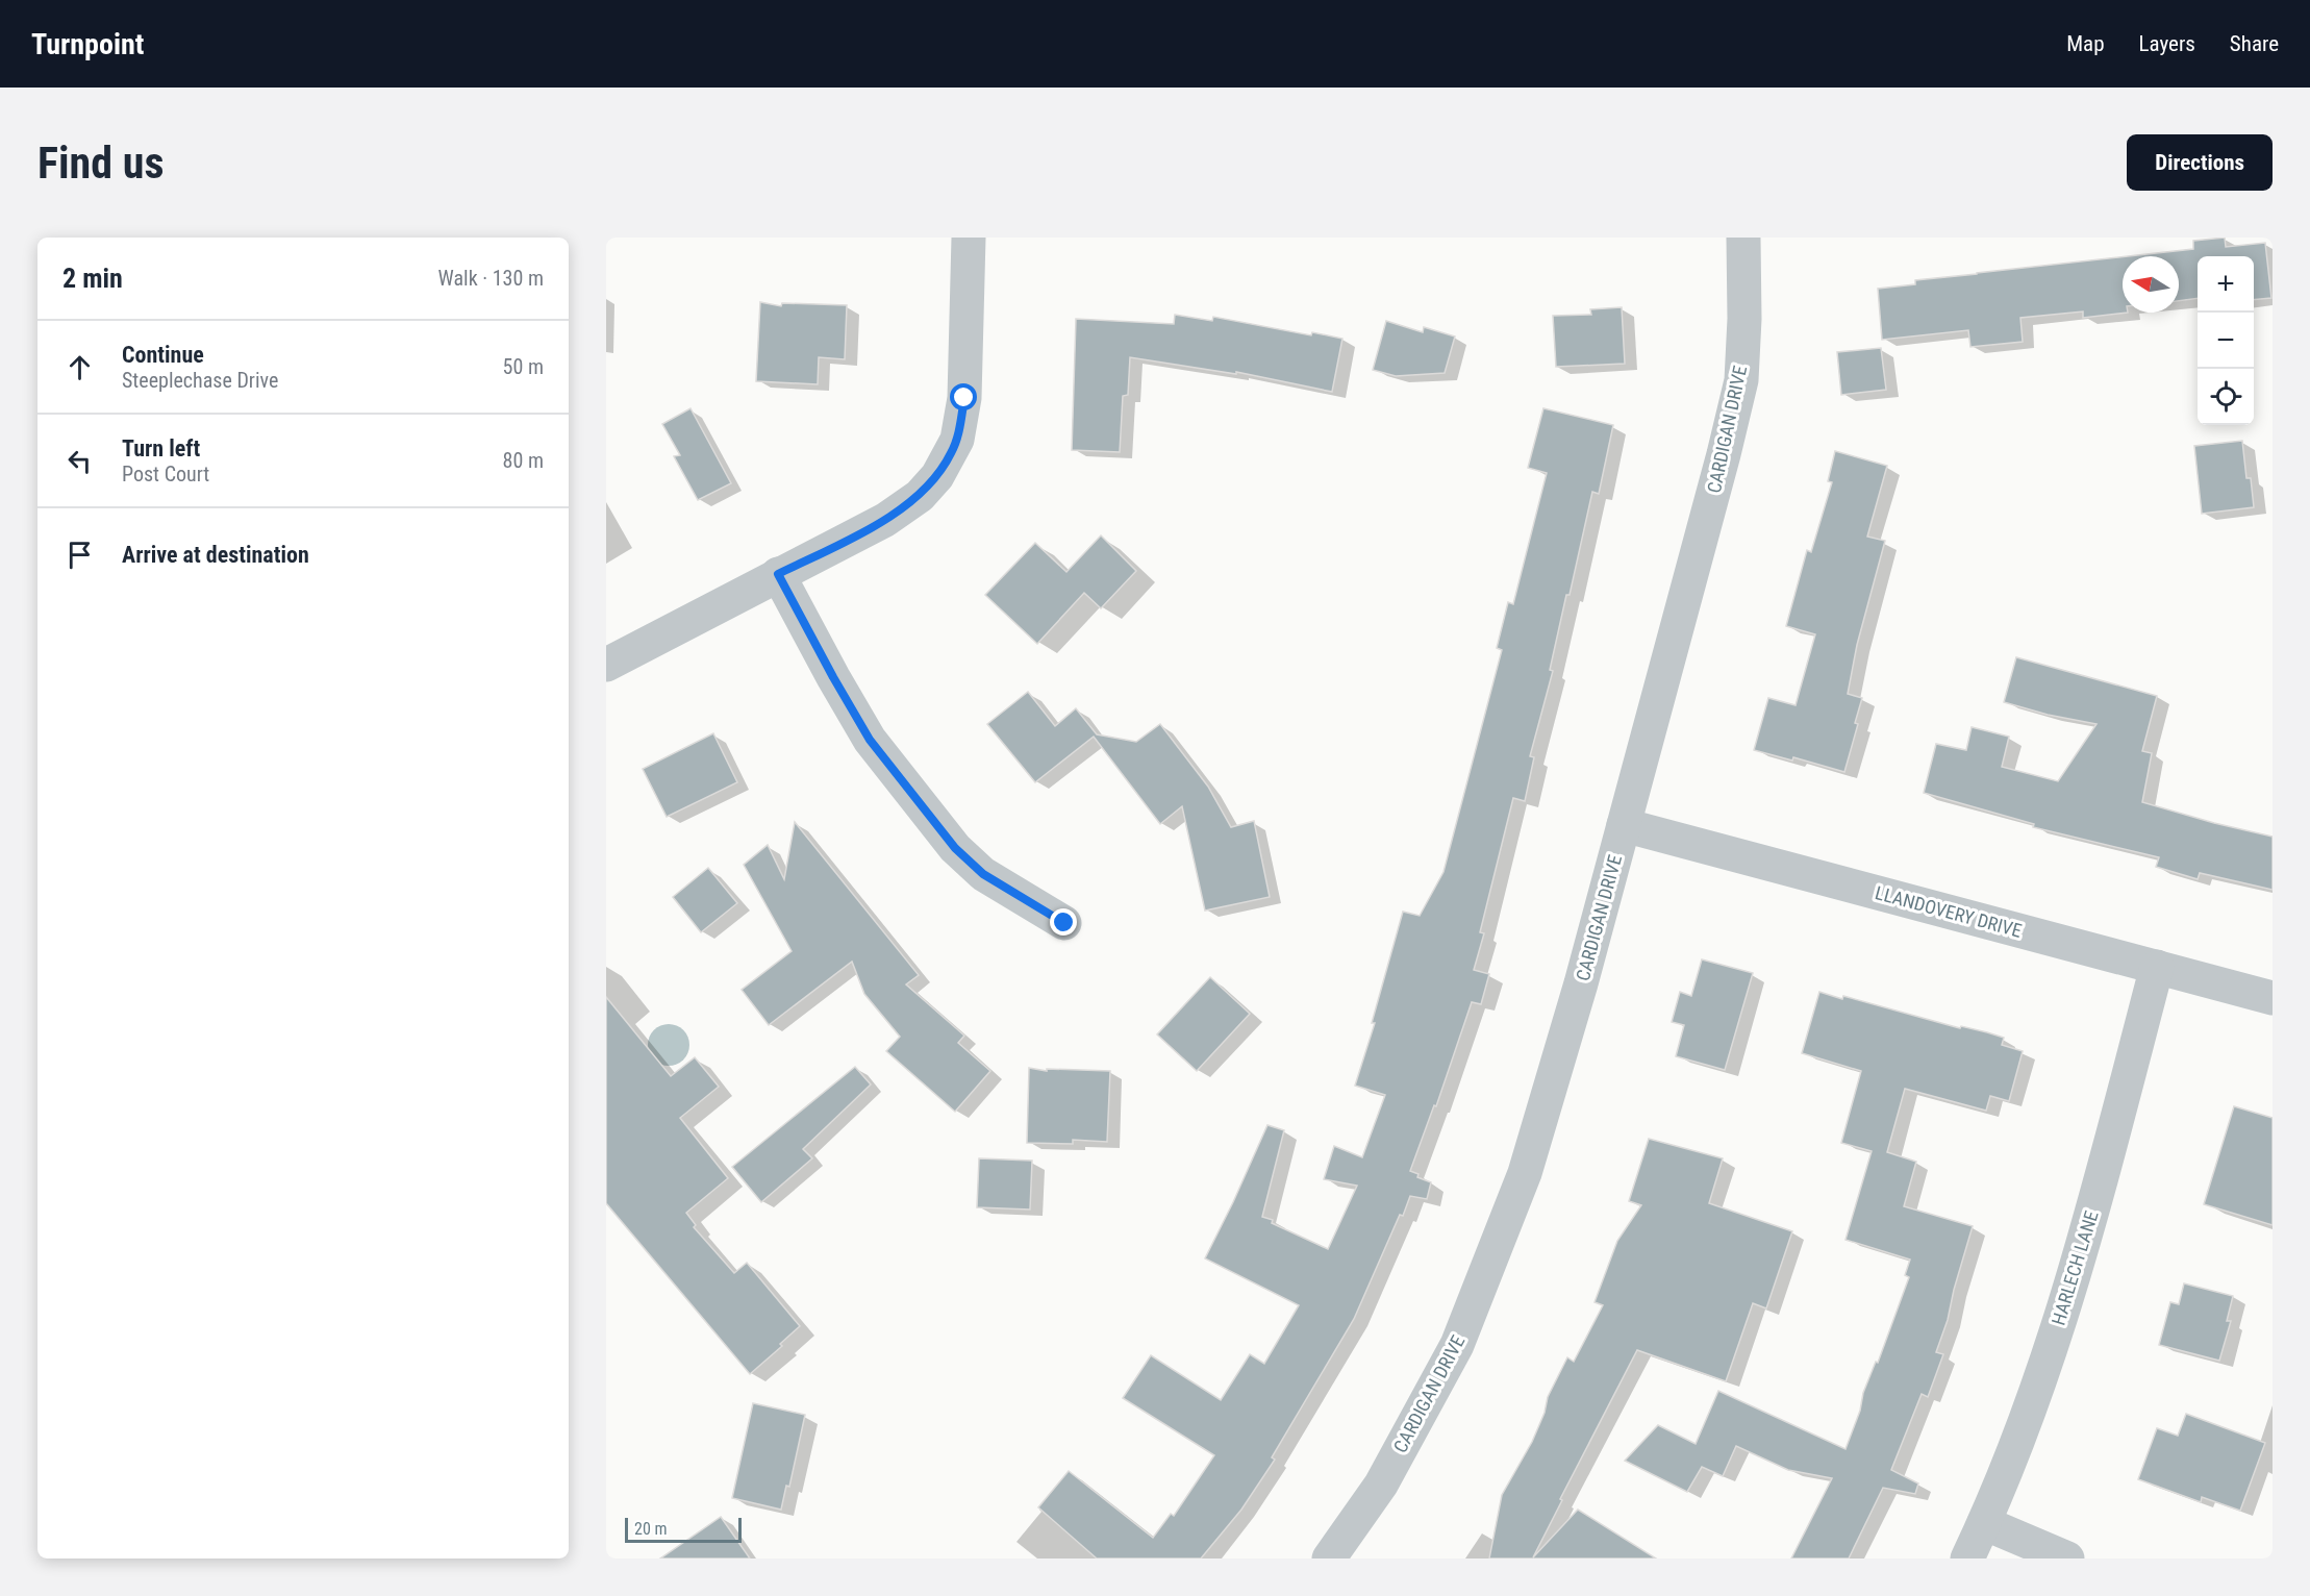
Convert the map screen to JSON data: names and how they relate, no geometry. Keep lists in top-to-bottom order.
{
  "streets": {
    "street": ["CARDIGAN DRIVE", "LLANDOVERY DRIVE", "HARLECH LANE"]
  },
  "crossings": [
    ["CARDIGAN DRIVE", "LLANDOVERY DRIVE"],
    ["LLANDOVERY DRIVE", "HARLECH LANE"]
  ],
  "scale_bar": "20 m",
  "north": "left",
  "page": {
    "header": "Turnpoint",
    "nav": ["Map", "Layers", "Share"],
    "buttons": "Directions",
    "title": "Find us",
    "heading": ["2 min", "Walk · 130 m"],
    "map_buttons": ["+", "−"],
    "list": [
      ["Continue", "Steeplechase Drive", "50 m"],
      ["Turn left", "Post Court", "80 m"],
      "Arrive at destination"
    ],
    "scale": "20 m"
  }
}
